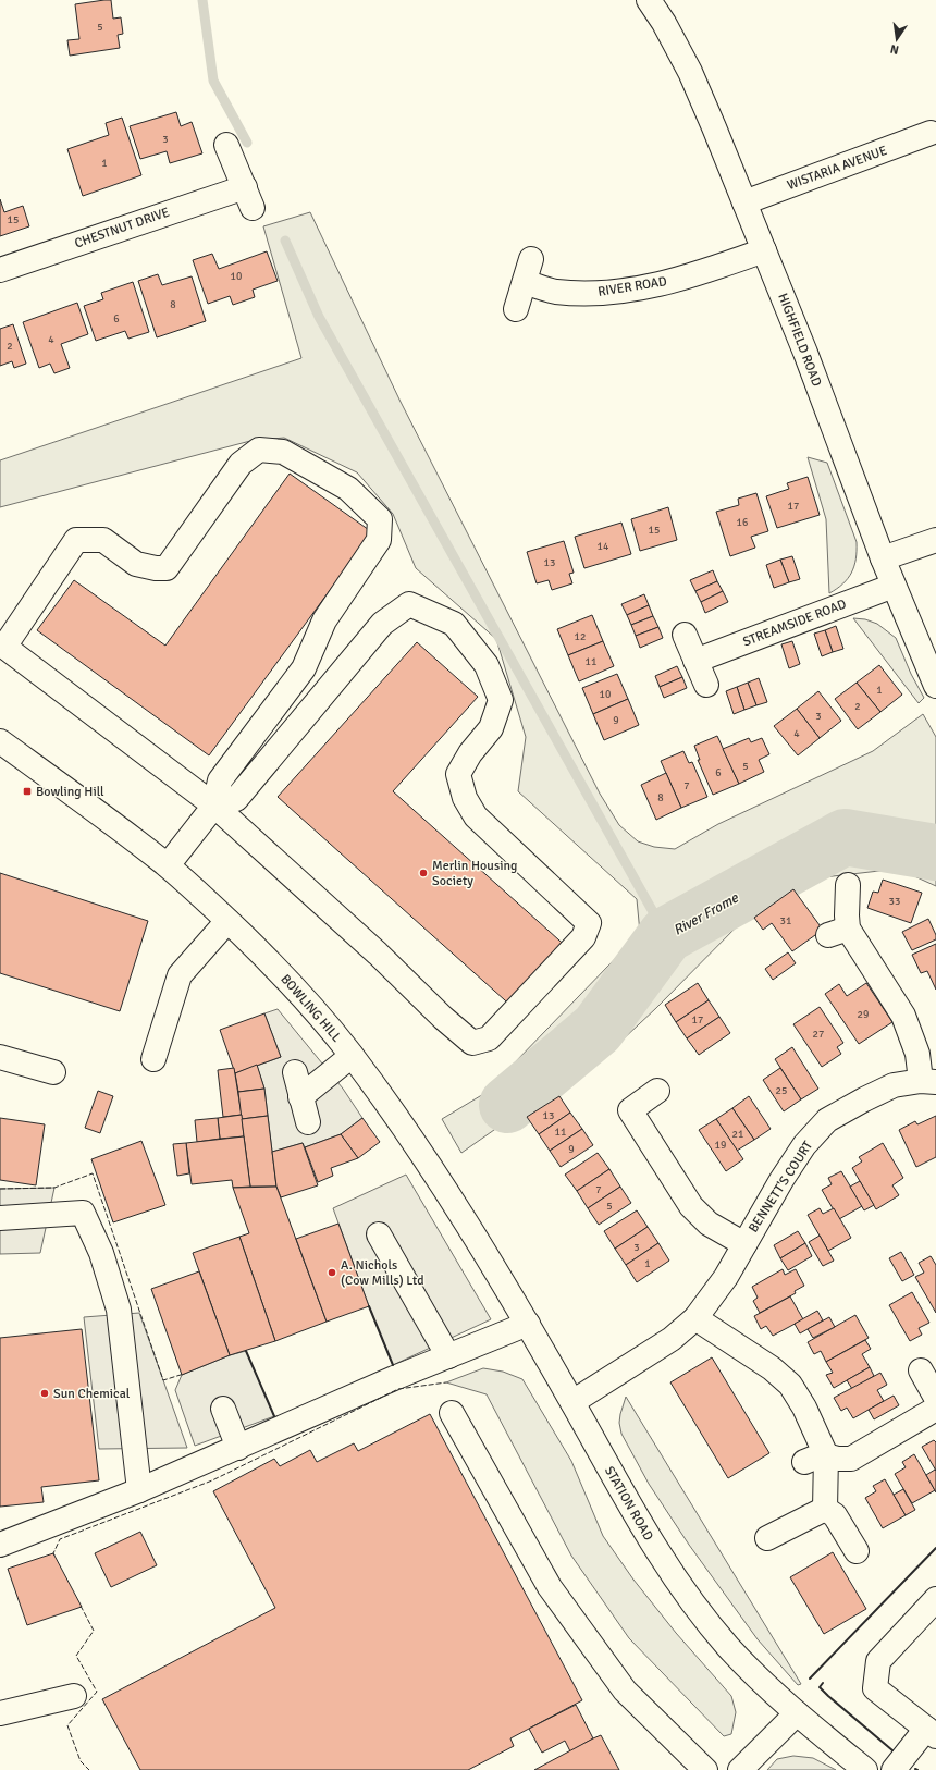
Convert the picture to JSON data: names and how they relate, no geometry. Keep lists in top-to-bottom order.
{
  "streets": {
    "street": [
      "WISTARIA AVENUE",
      "CHESTNUT DRIVE",
      "RIVER ROAD",
      "HIGHFIELD ROAD",
      "STREAMSIDE ROAD",
      "BOWLING HILL",
      "BENNETT'S COURT",
      "STATION ROAD"
    ]
  },
  "crossings": [
    ["WISTARIA AVENUE", "HIGHFIELD ROAD"],
    ["RIVER ROAD", "HIGHFIELD ROAD"],
    ["HIGHFIELD ROAD", "STREAMSIDE ROAD"],
    ["BOWLING HILL", "STATION ROAD"],
    ["BENNETT'S COURT", "STATION ROAD"]
  ],
  "water": ["River Frome"],
  "places": {
    "transit": ["Bowling Hill"],
    "other": ["Merlin Housing Society", "A. Nichols (Cow Mills) Ltd", "Sun Chemical"]
  },
  "house_numbers": [
    "5",
    "3",
    "1",
    "15",
    "10",
    "8",
    "6",
    "4",
    "2",
    "17",
    "16",
    "15",
    "14",
    "13",
    "12",
    "11",
    "1",
    "10",
    "2",
    "3",
    "9",
    "4",
    "5",
    "6",
    "7",
    "8",
    "33",
    "31",
    "29",
    "17",
    "27",
    "25",
    "13",
    "11",
    "21",
    "19",
    "9",
    "7",
    "5",
    "3",
    "1"
  ],
  "north": "bottom"
}
